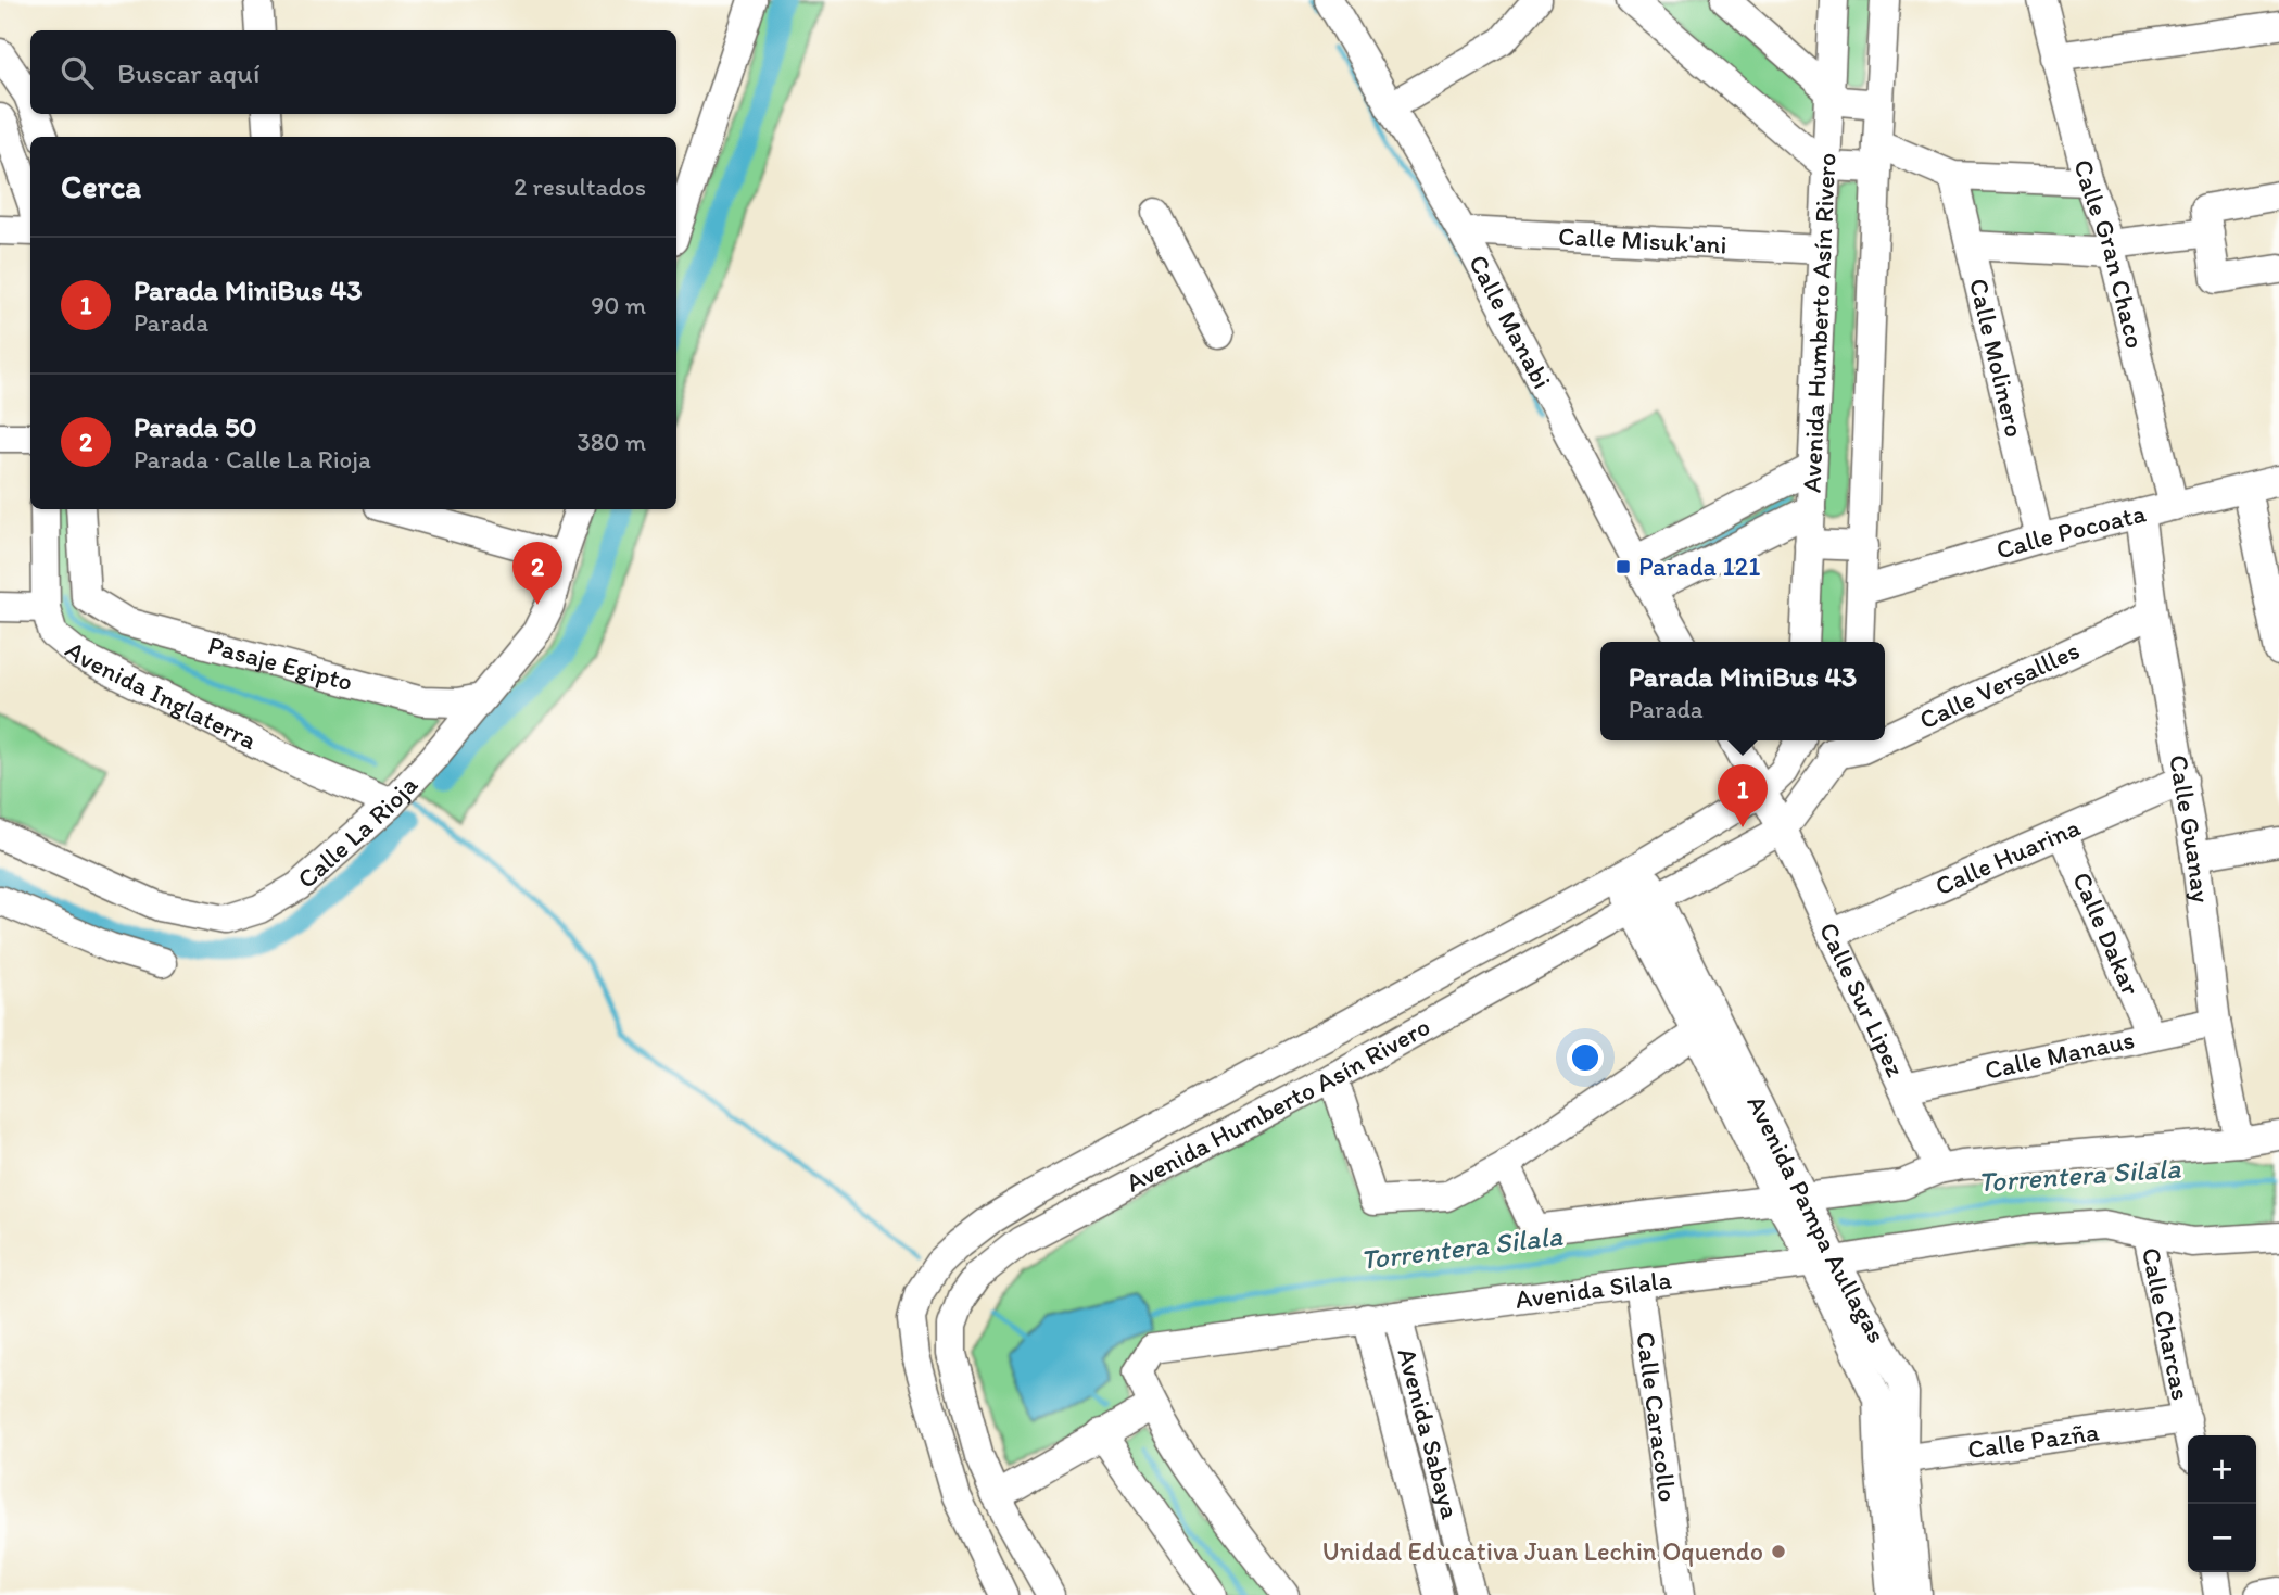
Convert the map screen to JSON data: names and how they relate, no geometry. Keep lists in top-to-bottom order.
{
  "streets": {
    "street": [
      "Calle Misuk'ani",
      "Calle Gran Chaco",
      "Calle Manabi",
      "Avenida Humberto Asín Rivero",
      "Calle Molinero",
      "Calle Pocoata",
      "Pasaje Egipto",
      "Calle Versallles",
      "Avenida Inglaterra",
      "Calle Guanay",
      "Calle La Rioja",
      "Calle Huarina",
      "Calle Dakar",
      "Calle Sur Lipez",
      "Calle Manaus",
      "Avenida Pampa Aullagas",
      "Avenida Silala",
      "Calle Charcas",
      "Calle Caracollo",
      "Avenida Sabaya",
      "Calle Pazña"
    ]
  },
  "crossings": [
    ["Calle Misuk'ani", "Calle Manabi"],
    ["Calle Misuk'ani", "Avenida Humberto Asín Rivero"],
    ["Calle Gran Chaco", "Calle Pocoata"],
    ["Avenida Humberto Asín Rivero", "Calle Pocoata"],
    ["Avenida Humberto Asín Rivero", "Calle Versallles"],
    ["Avenida Humberto Asín Rivero", "Calle Sur Lipez"],
    ["Avenida Humberto Asín Rivero", "Avenida Pampa Aullagas"],
    ["Calle Molinero", "Calle Pocoata"],
    ["Calle Pocoata", "Calle Guanay"],
    ["Pasaje Egipto", "Avenida Inglaterra"],
    ["Pasaje Egipto", "Calle La Rioja"],
    ["Calle Versallles", "Calle Guanay"],
    ["Avenida Inglaterra", "Calle La Rioja"],
    ["Calle Guanay", "Calle Huarina"],
    ["Calle Guanay", "Calle Manaus"],
    ["Calle Huarina", "Calle Dakar"],
    ["Calle Huarina", "Calle Sur Lipez"],
    ["Calle Dakar", "Calle Manaus"],
    ["Calle Sur Lipez", "Calle Manaus"],
    ["Avenida Pampa Aullagas", "Avenida Silala"],
    ["Avenida Pampa Aullagas", "Calle Pazña"],
    ["Avenida Silala", "Calle Charcas"],
    ["Avenida Silala", "Calle Caracollo"],
    ["Avenida Silala", "Avenida Sabaya"],
    ["Calle Charcas", "Calle Pazña"]
  ],
  "water": ["Torrentera Silala"],
  "places": {
    "transit": ["Parada 121"],
    "other": ["Unidad Educativa Juan Lechin Oquendo"]
  },
  "page": {
    "search": "Buscar aquí",
    "heading": ["Cerca", "2 resultados"],
    "list": [
      {
        "mark": "1",
        "name": "Parada MiniBus 43",
        "note": "Parada",
        "value": "90 m"
      },
      {
        "mark": "2",
        "name": "Parada 50",
        "note": "Parada · Calle La Rioja",
        "value": "380 m"
      }
    ],
    "pins": ["2", "1"],
    "popup": ["Parada MiniBus 43", "Parada"],
    "map_buttons": ["+", "−"]
  }
}
